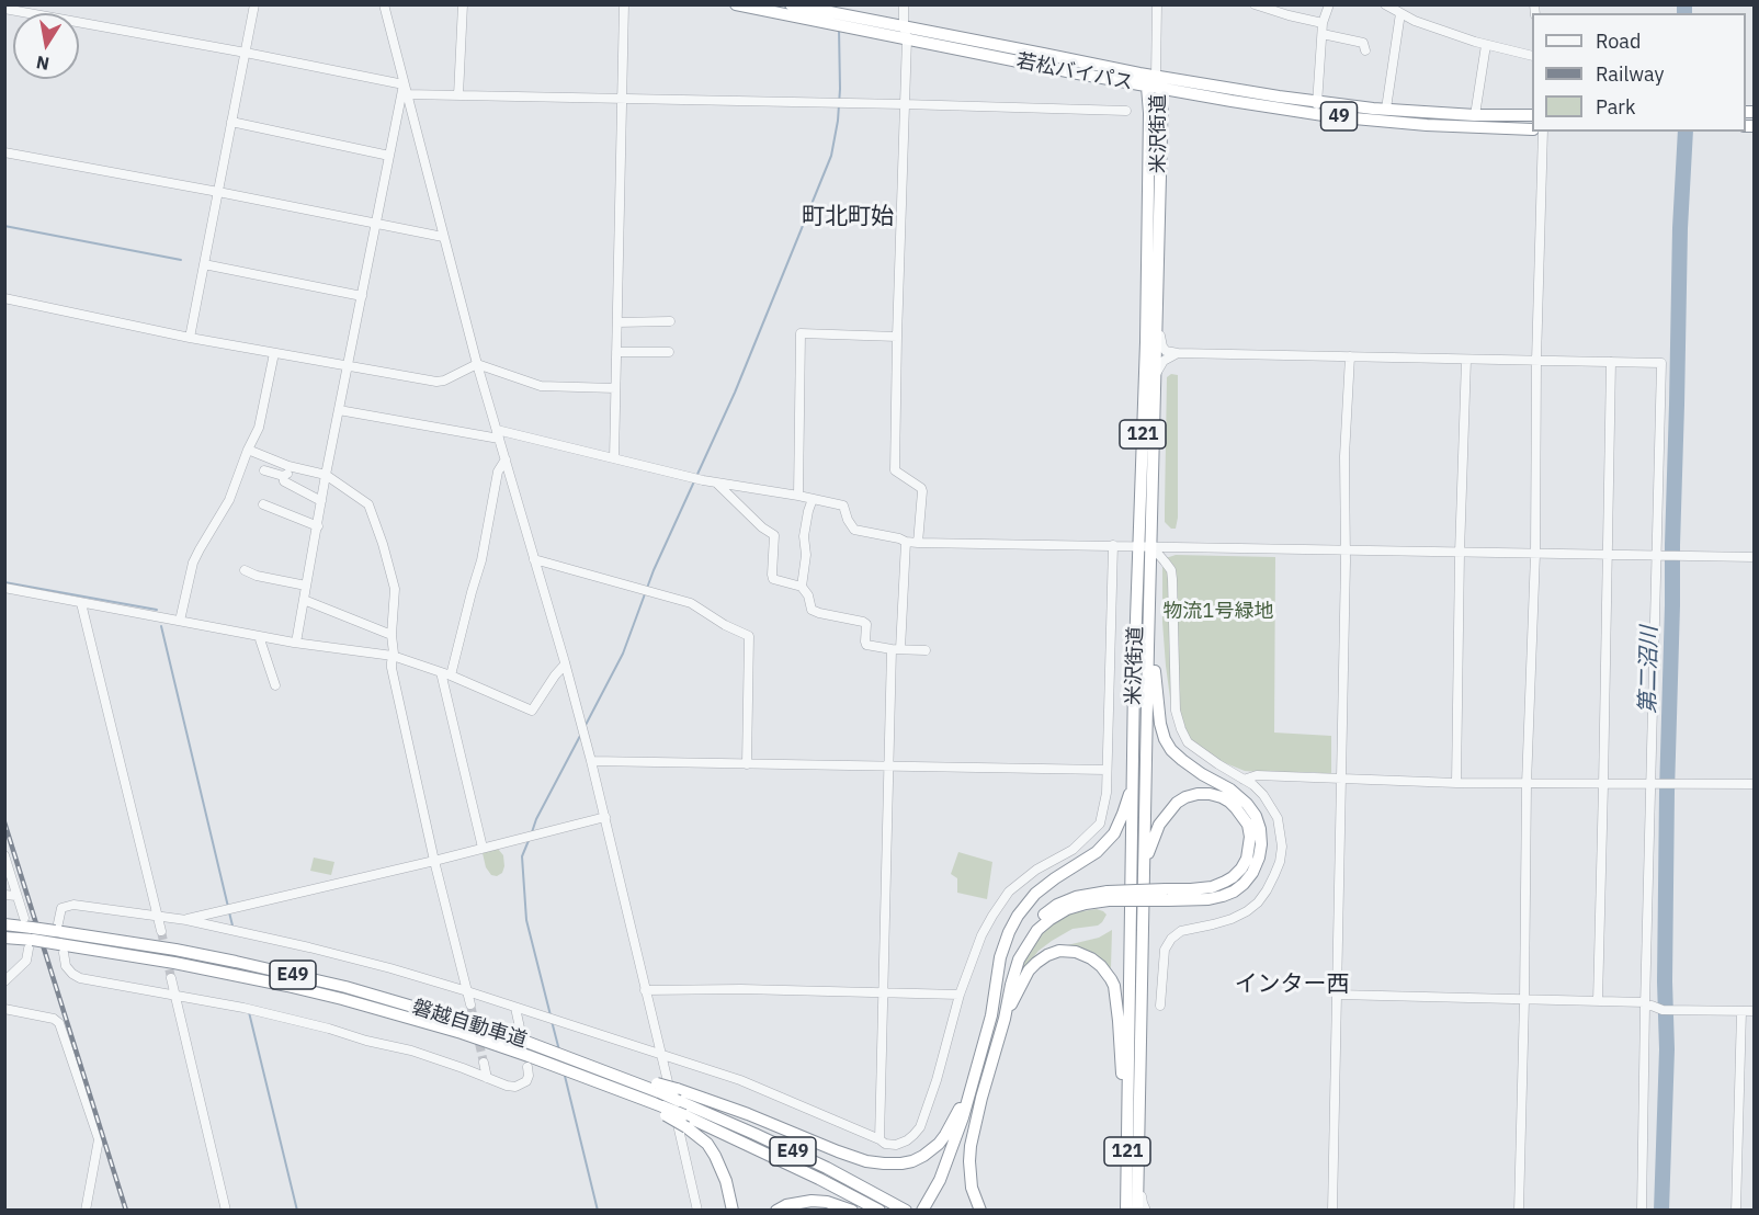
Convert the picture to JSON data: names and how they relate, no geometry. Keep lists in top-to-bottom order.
{
  "streets": {
    "highway": [
      "若松バイパス",
      "49",
      "米沢街道",
      "121",
      "E49",
      "磐越自動車道"
    ]
  },
  "crossings": [
    ["若松バイパス", "米沢街道"],
    ["E49", "磐越自動車道"]
  ],
  "districts": ["町北町始", "インター西"],
  "water": ["第二沼川"],
  "parks": ["物流1号緑地"],
  "legend": ["Road", "Railway", "Park"],
  "north": "bottom"
}
